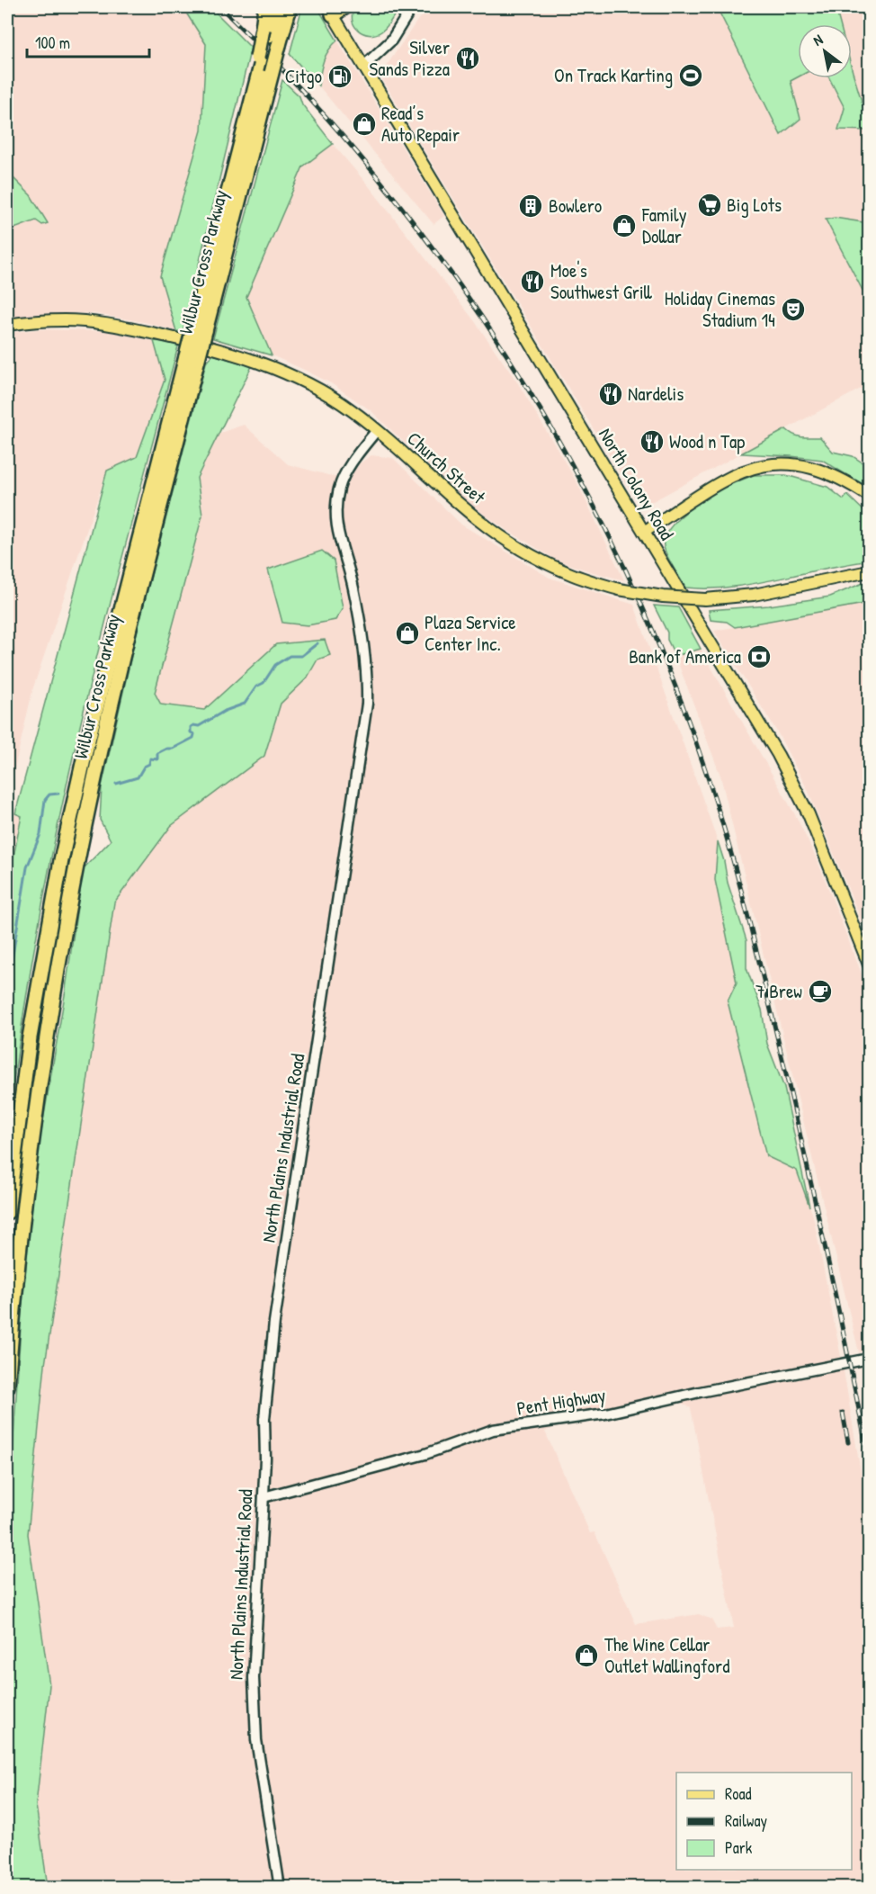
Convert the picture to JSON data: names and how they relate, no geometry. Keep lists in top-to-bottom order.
{
  "streets": {
    "highway": ["Wilbur Cross Parkway"],
    "main road": ["Church Street", "North Colony Road"],
    "street": ["North Plains Industrial Road", "Pent Highway"]
  },
  "crossings": [
    ["Church Street", "North Plains Industrial Road"],
    ["North Plains Industrial Road", "Pent Highway"]
  ],
  "places": {
    "restaurant": [
      "Silver Sands Pizza",
      "Moe's Southwest Grill",
      "Nardelis",
      "Wood n Tap"
    ],
    "sports": ["On Track Karting"],
    "fuel station": ["Citgo"],
    "shop": [
      "Read’s Auto Repair",
      "Family Dollar",
      "Plaza Service Center Inc.",
      "The Wine Cellar Outlet Wallingford"
    ],
    "supermarket": ["Big Lots"],
    "building": ["Bowlero"],
    "theatre": ["Holiday Cinemas Stadium 14"],
    "bank": ["Bank of America"],
    "cafe": ["7 Brew"]
  },
  "legend": ["Road", "Railway", "Park"],
  "scale_bar": "100 m",
  "north": "top left"
}
